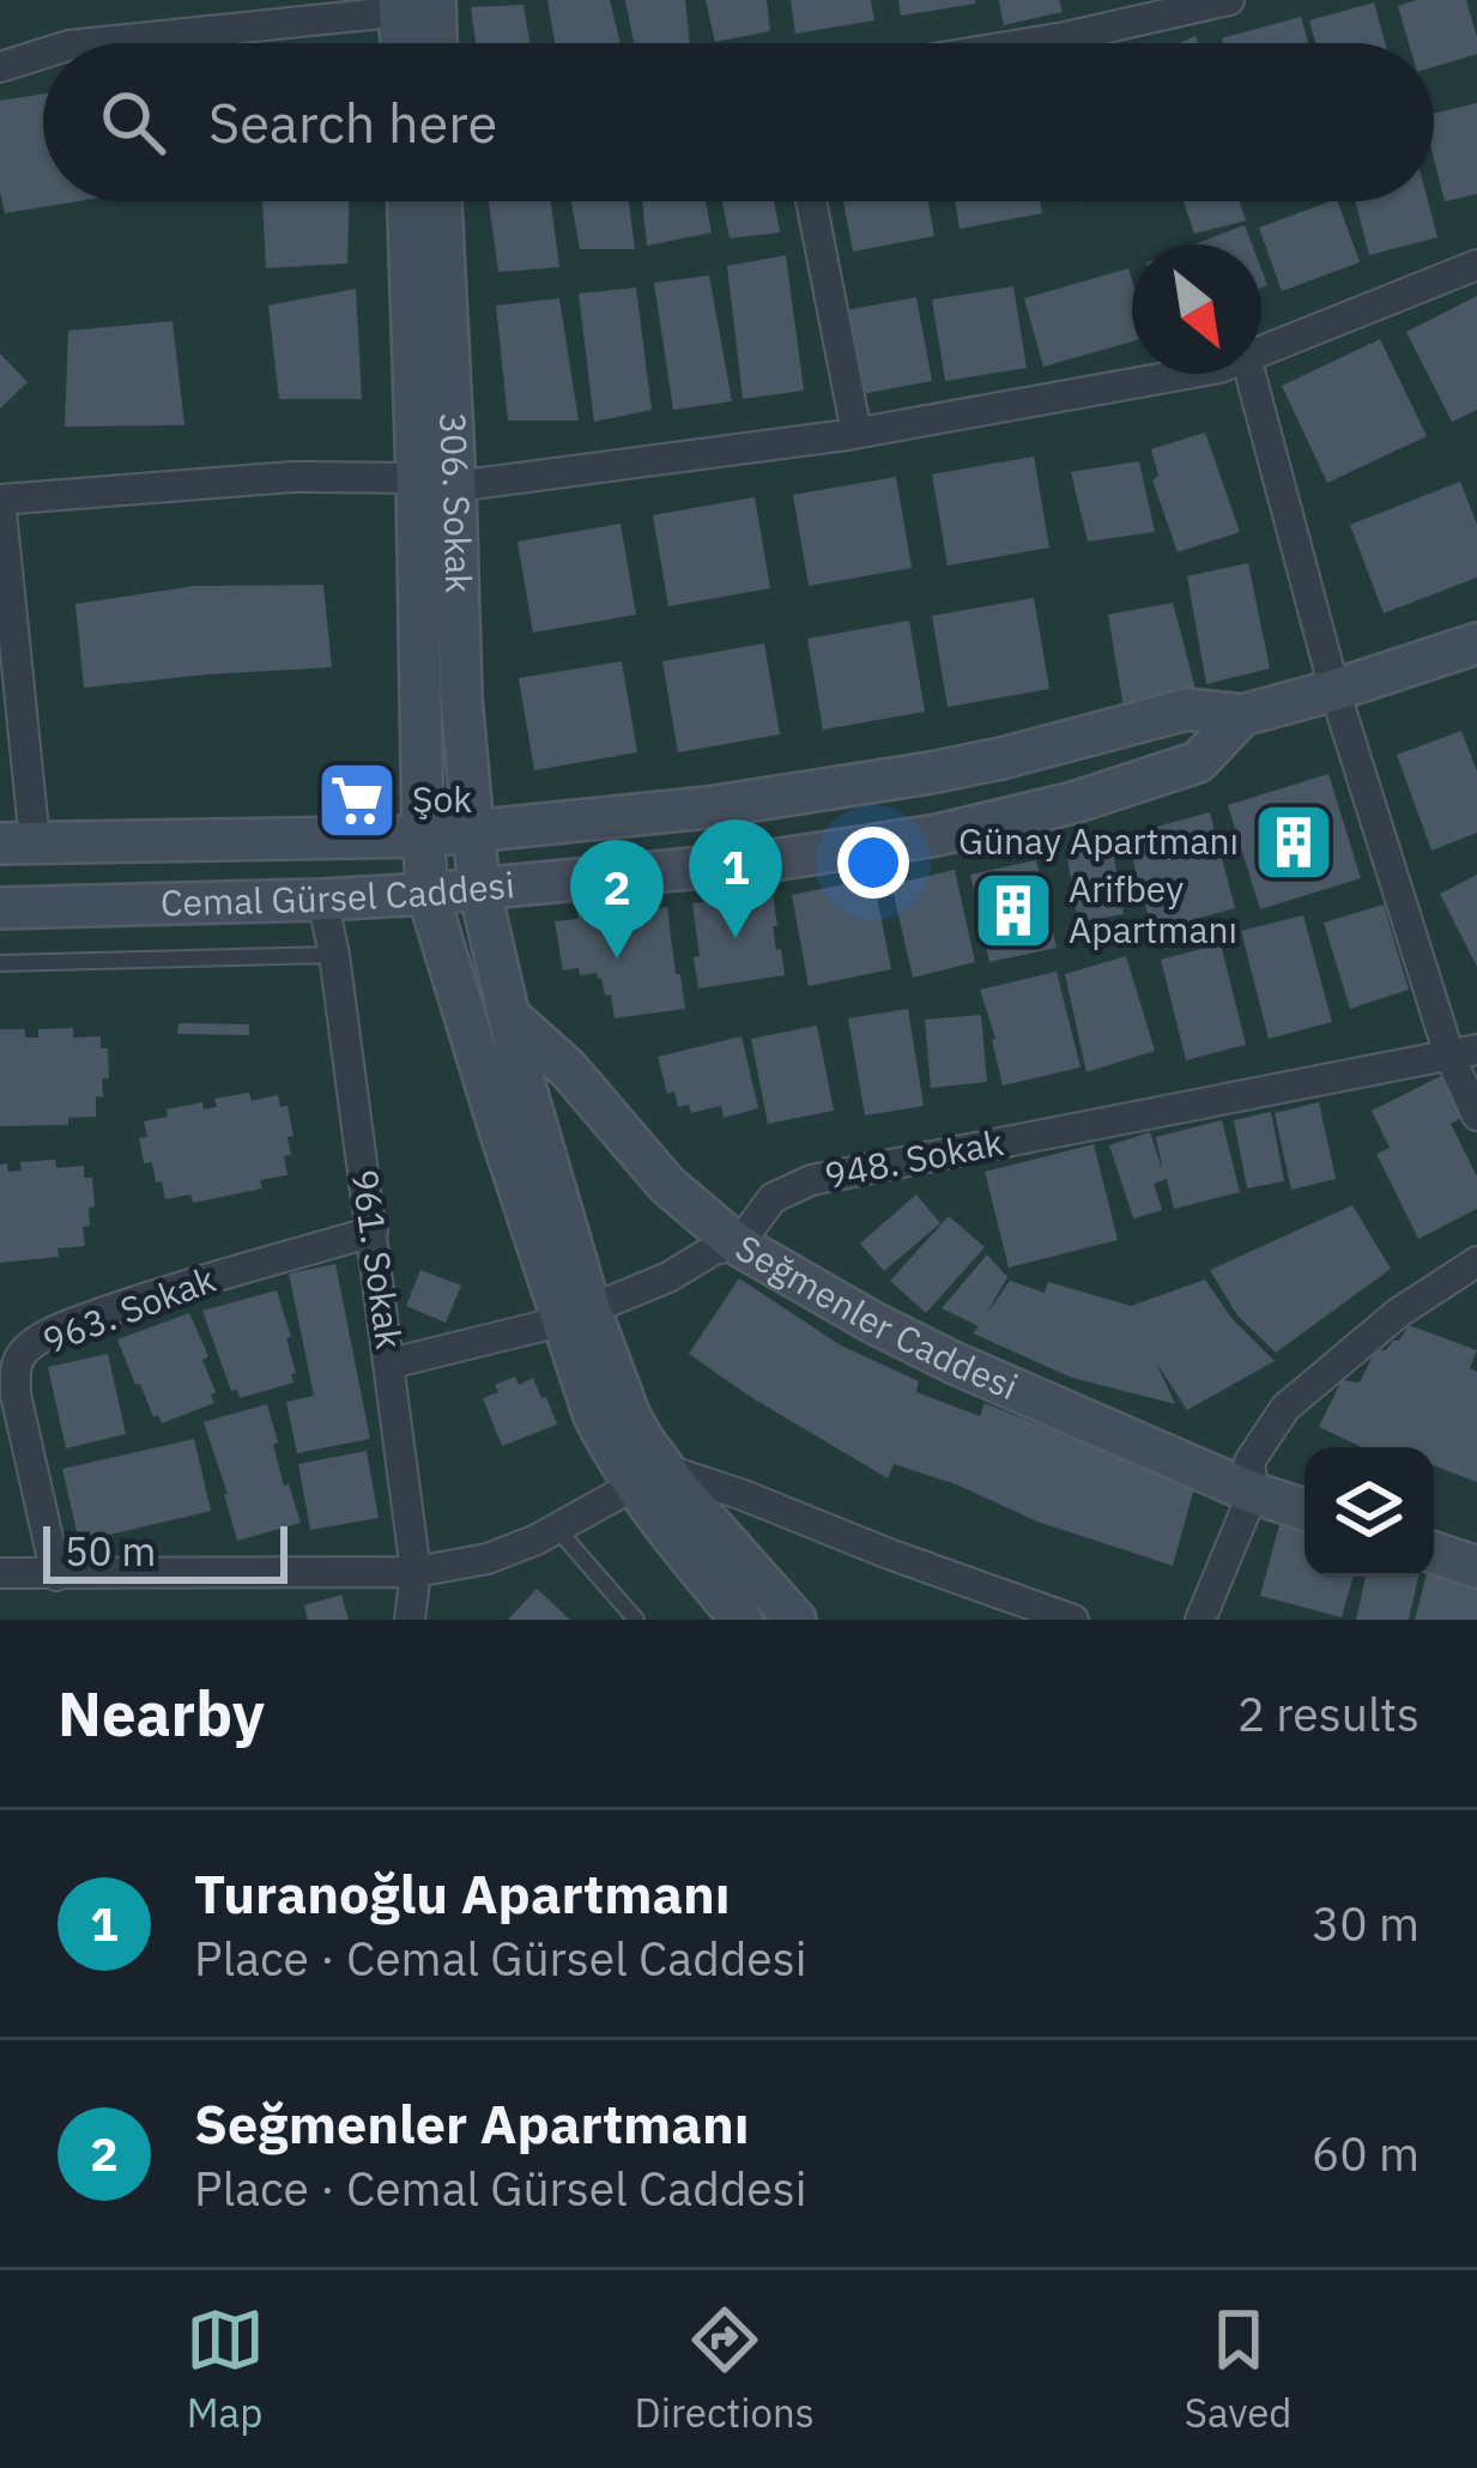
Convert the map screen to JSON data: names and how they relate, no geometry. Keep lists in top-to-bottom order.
{
  "streets": {
    "street": [
      "306. Sokak",
      "Cemal Gürsel Caddesi",
      "948. Sokak",
      "961. Sokak",
      "963. Sokak",
      "Seğmenler Caddesi"
    ]
  },
  "crossings": [
    ["306. Sokak", "Cemal Gürsel Caddesi"],
    ["306. Sokak", "948. Sokak"],
    ["306. Sokak", "Seğmenler Caddesi"],
    ["Cemal Gürsel Caddesi", "961. Sokak"],
    ["948. Sokak", "961. Sokak"],
    ["948. Sokak", "Seğmenler Caddesi"],
    ["961. Sokak", "963. Sokak"]
  ],
  "places": {
    "supermarket": ["Şok"],
    "building": ["Günay Apartmanı", "Arifbey Apartmanı"]
  },
  "scale_bar": "50 m",
  "north": "bottom right",
  "page": {
    "search": "Search here",
    "pins": ["1", "2"],
    "scale": "50 m",
    "heading": ["Nearby", "2 results"],
    "list": [
      {
        "mark": "1",
        "name": "Turanoğlu Apartmanı",
        "note": "Place · Cemal Gürsel Caddesi",
        "value": "30 m"
      },
      {
        "mark": "2",
        "name": "Seğmenler Apartmanı",
        "note": "Place · Cemal Gürsel Caddesi",
        "value": "60 m"
      }
    ],
    "nav": ["Map", "Directions", "Saved"]
  }
}
